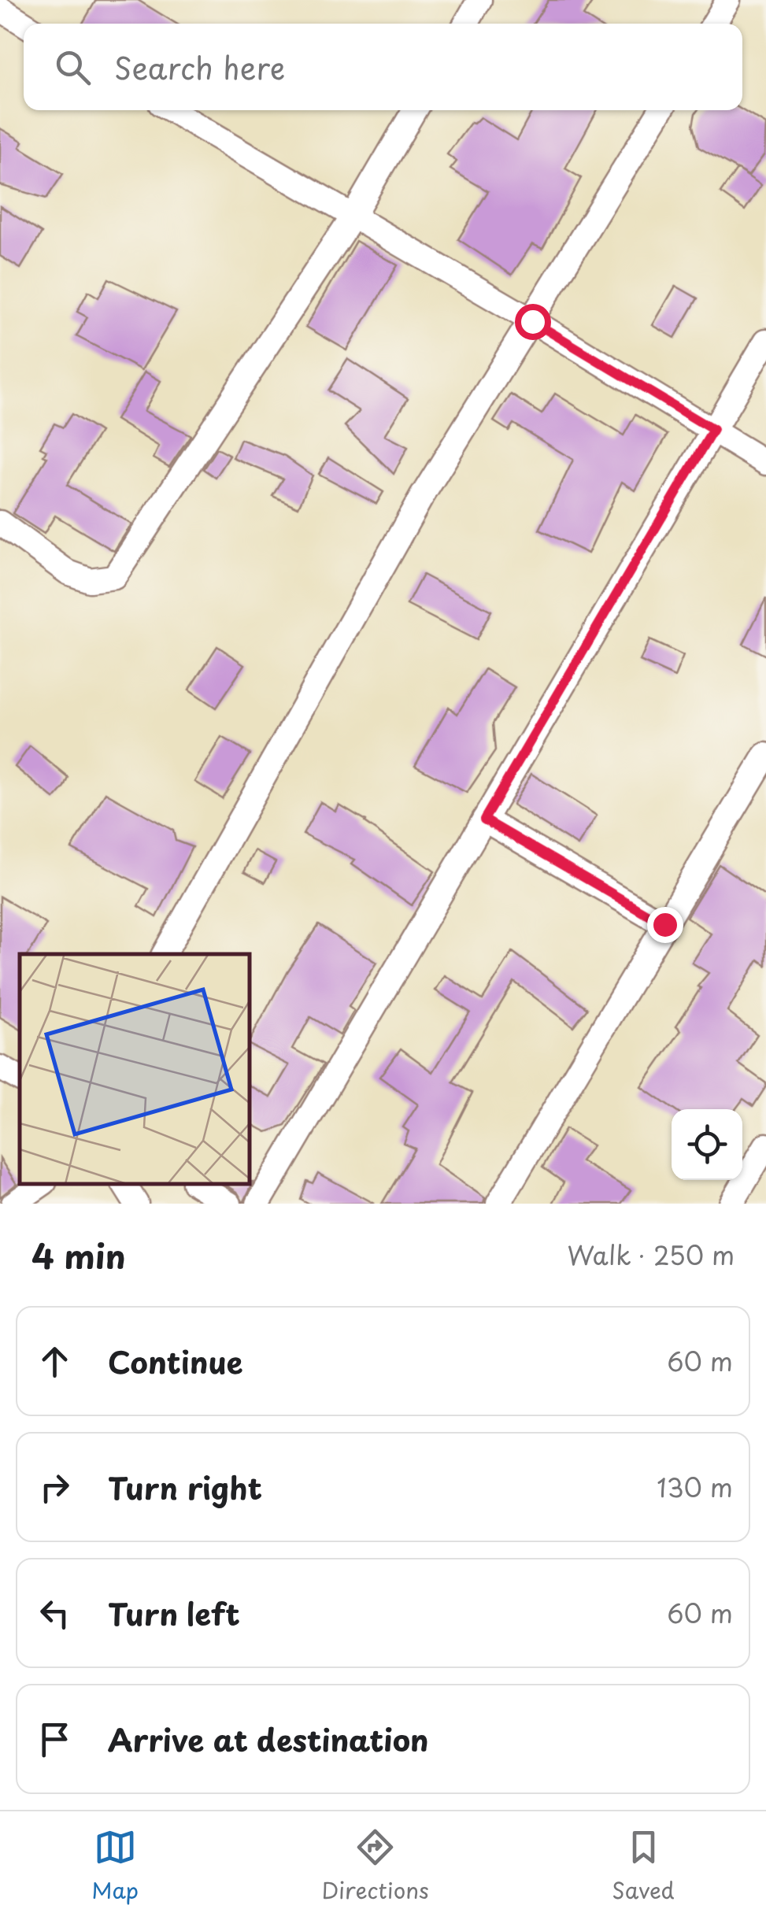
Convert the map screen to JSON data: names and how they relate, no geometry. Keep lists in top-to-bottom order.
{
  "page": {
    "search": "Search here",
    "heading": ["4 min", "Walk · 250 m"],
    "list": [
      ["Continue", "60 m"],
      ["Turn right", "130 m"],
      ["Turn left", "60 m"],
      "Arrive at destination"
    ],
    "nav": ["Map", "Directions", "Saved"]
  }
}
